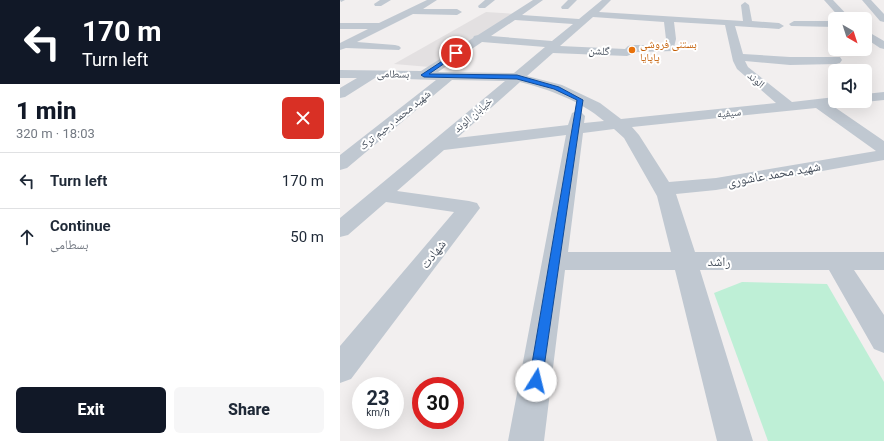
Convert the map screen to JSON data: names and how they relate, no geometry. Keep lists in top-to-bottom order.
{
  "streets": {
    "street": [
      "گلشن",
      "بسطامی",
      "الوند",
      "سیفیه",
      "خیابان الوند",
      "شهید محمد رحیم ترک",
      "شهید محمد عاشوری",
      "شهادت",
      "راشد"
    ]
  },
  "crossings": [
    ["گلشن", "خیابان الوند"],
    ["بسطامی", "سیفیه"],
    ["بسطامی", "خیابان الوند"],
    ["بسطامی", "شهید محمد رحیم ترک"],
    ["بسطامی", "شهید محمد عاشوری"],
    ["بسطامی", "راشد"],
    ["الوند", "سیفیه"],
    ["سیفیه", "خیابان الوند"],
    ["خیابان الوند", "شهادت"]
  ],
  "places": ["بستنی فروشی پاپایا"],
  "north": "bottom right",
  "page": {
    "turn": ["170 m", "Turn left"],
    "heading": ["1 min", "320 m · 18:03"],
    "list": [
      {
        "name": "Turn left",
        "value": "170 m"
      },
      {
        "name": "Continue",
        "note": "بسطامی",
        "value": "50 m"
      }
    ],
    "speed": "23 km/h",
    "limit": "30",
    "buttons": ["Exit", "Share"]
  }
}
